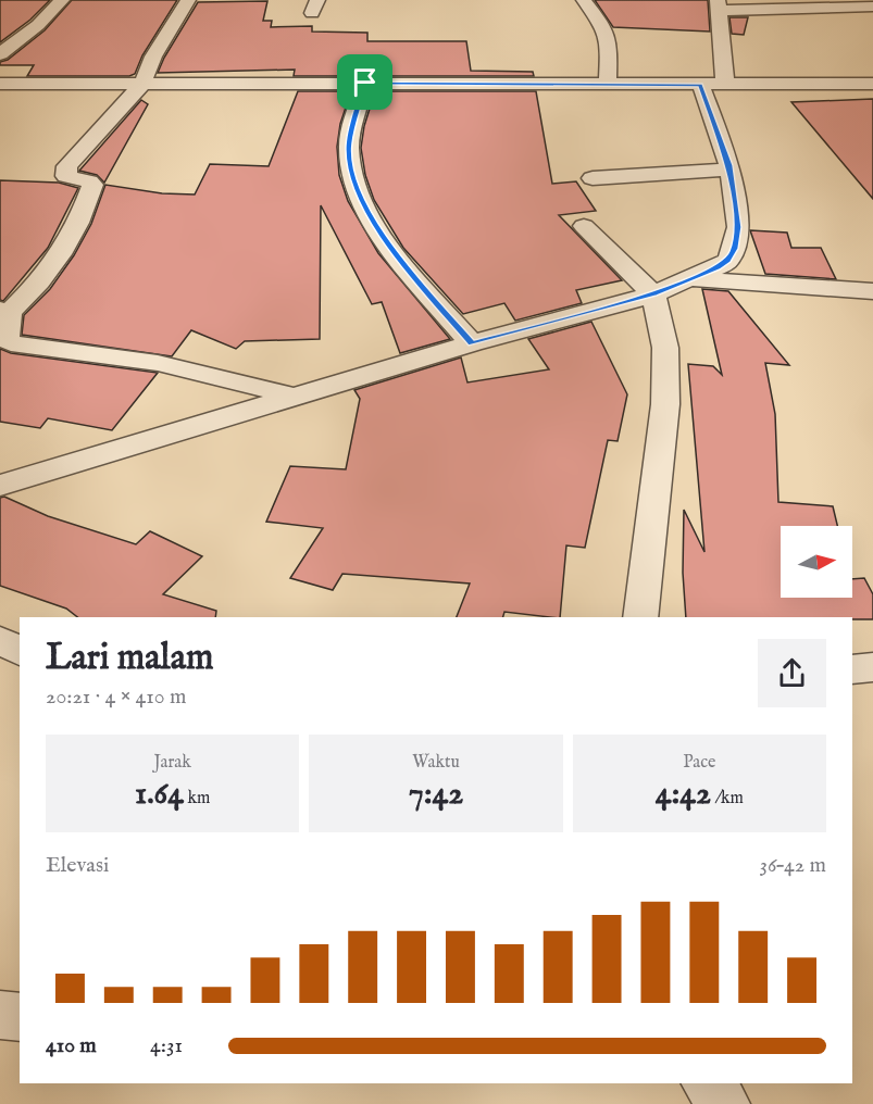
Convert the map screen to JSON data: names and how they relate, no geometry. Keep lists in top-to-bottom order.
{
  "north": "right",
  "page": {
    "heading": ["Lari malam", "20:21 · 4 × 410 m"],
    "stats": [
      ["Jarak", "1.64 km"],
      ["Waktu", "7:42"],
      ["Pace", "4:42 /km"]
    ],
    "chart": ["Elevasi", "36–42 m"],
    "list": [
      {
        "name": "410 m",
        "note": "4:31"
      }
    ]
  }
}
